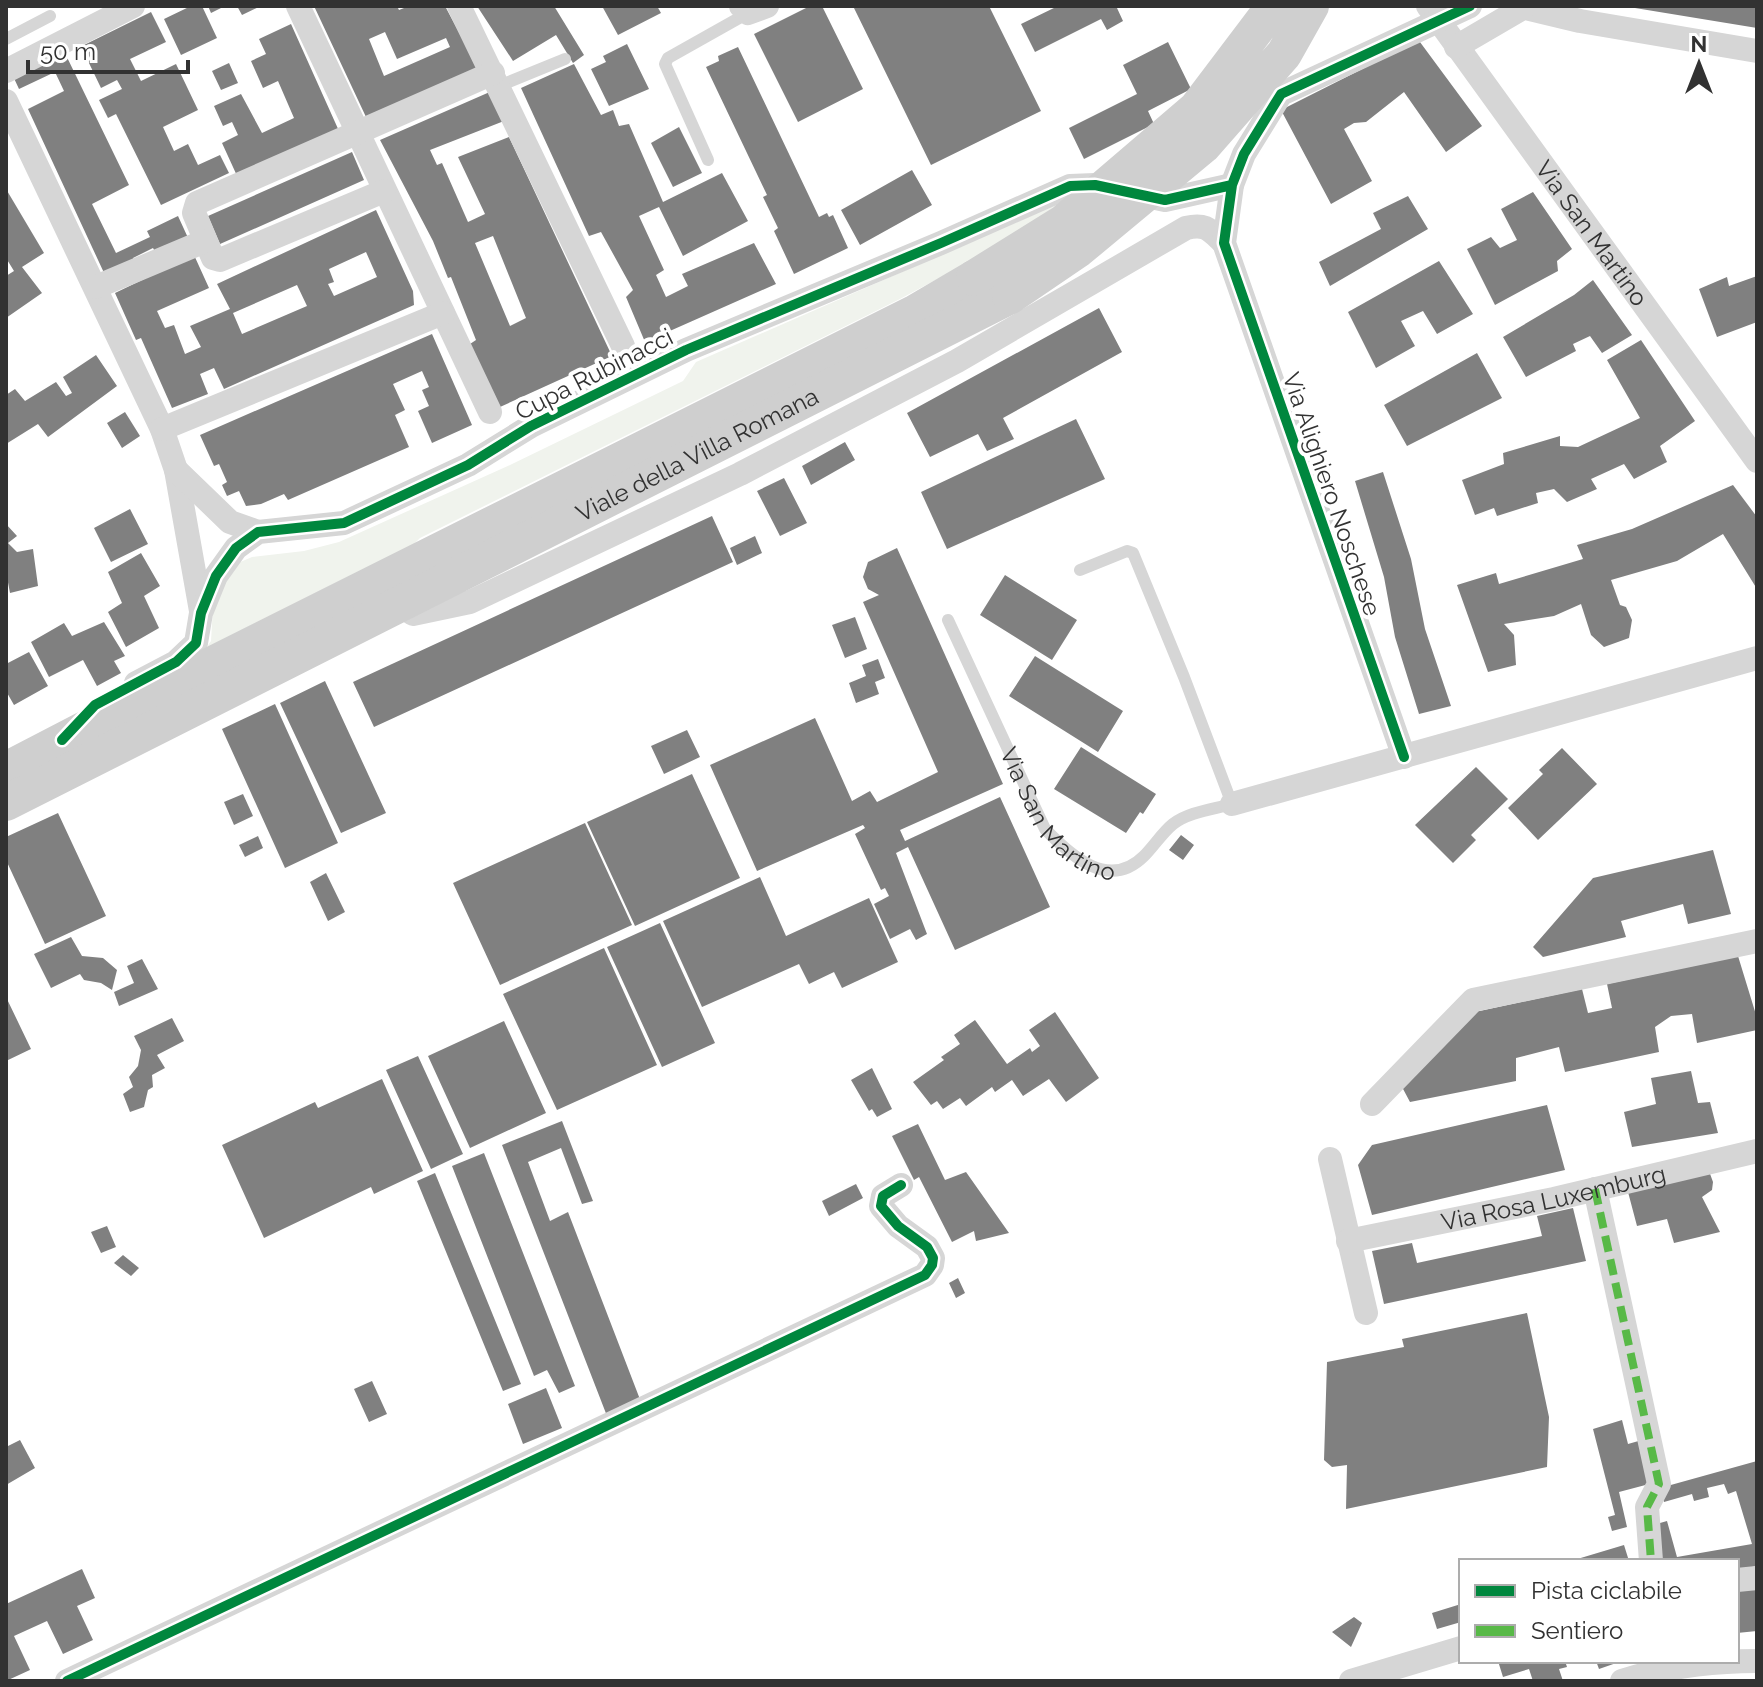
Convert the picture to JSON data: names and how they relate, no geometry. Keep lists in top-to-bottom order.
{
  "streets": {
    "main road": ["Viale della Villa Romana"],
    "street": [
      "Via San Martino",
      "Cupa Rubinacci",
      "Via Alighiero Noschese",
      "Via Rosa Luxemburg"
    ]
  },
  "crossings": [
    ["Via San Martino", "Via Alighiero Noschese"]
  ],
  "legend": ["Pista ciclabile", "Sentiero"],
  "scale_bar": "50 m",
  "north": "top"
}
